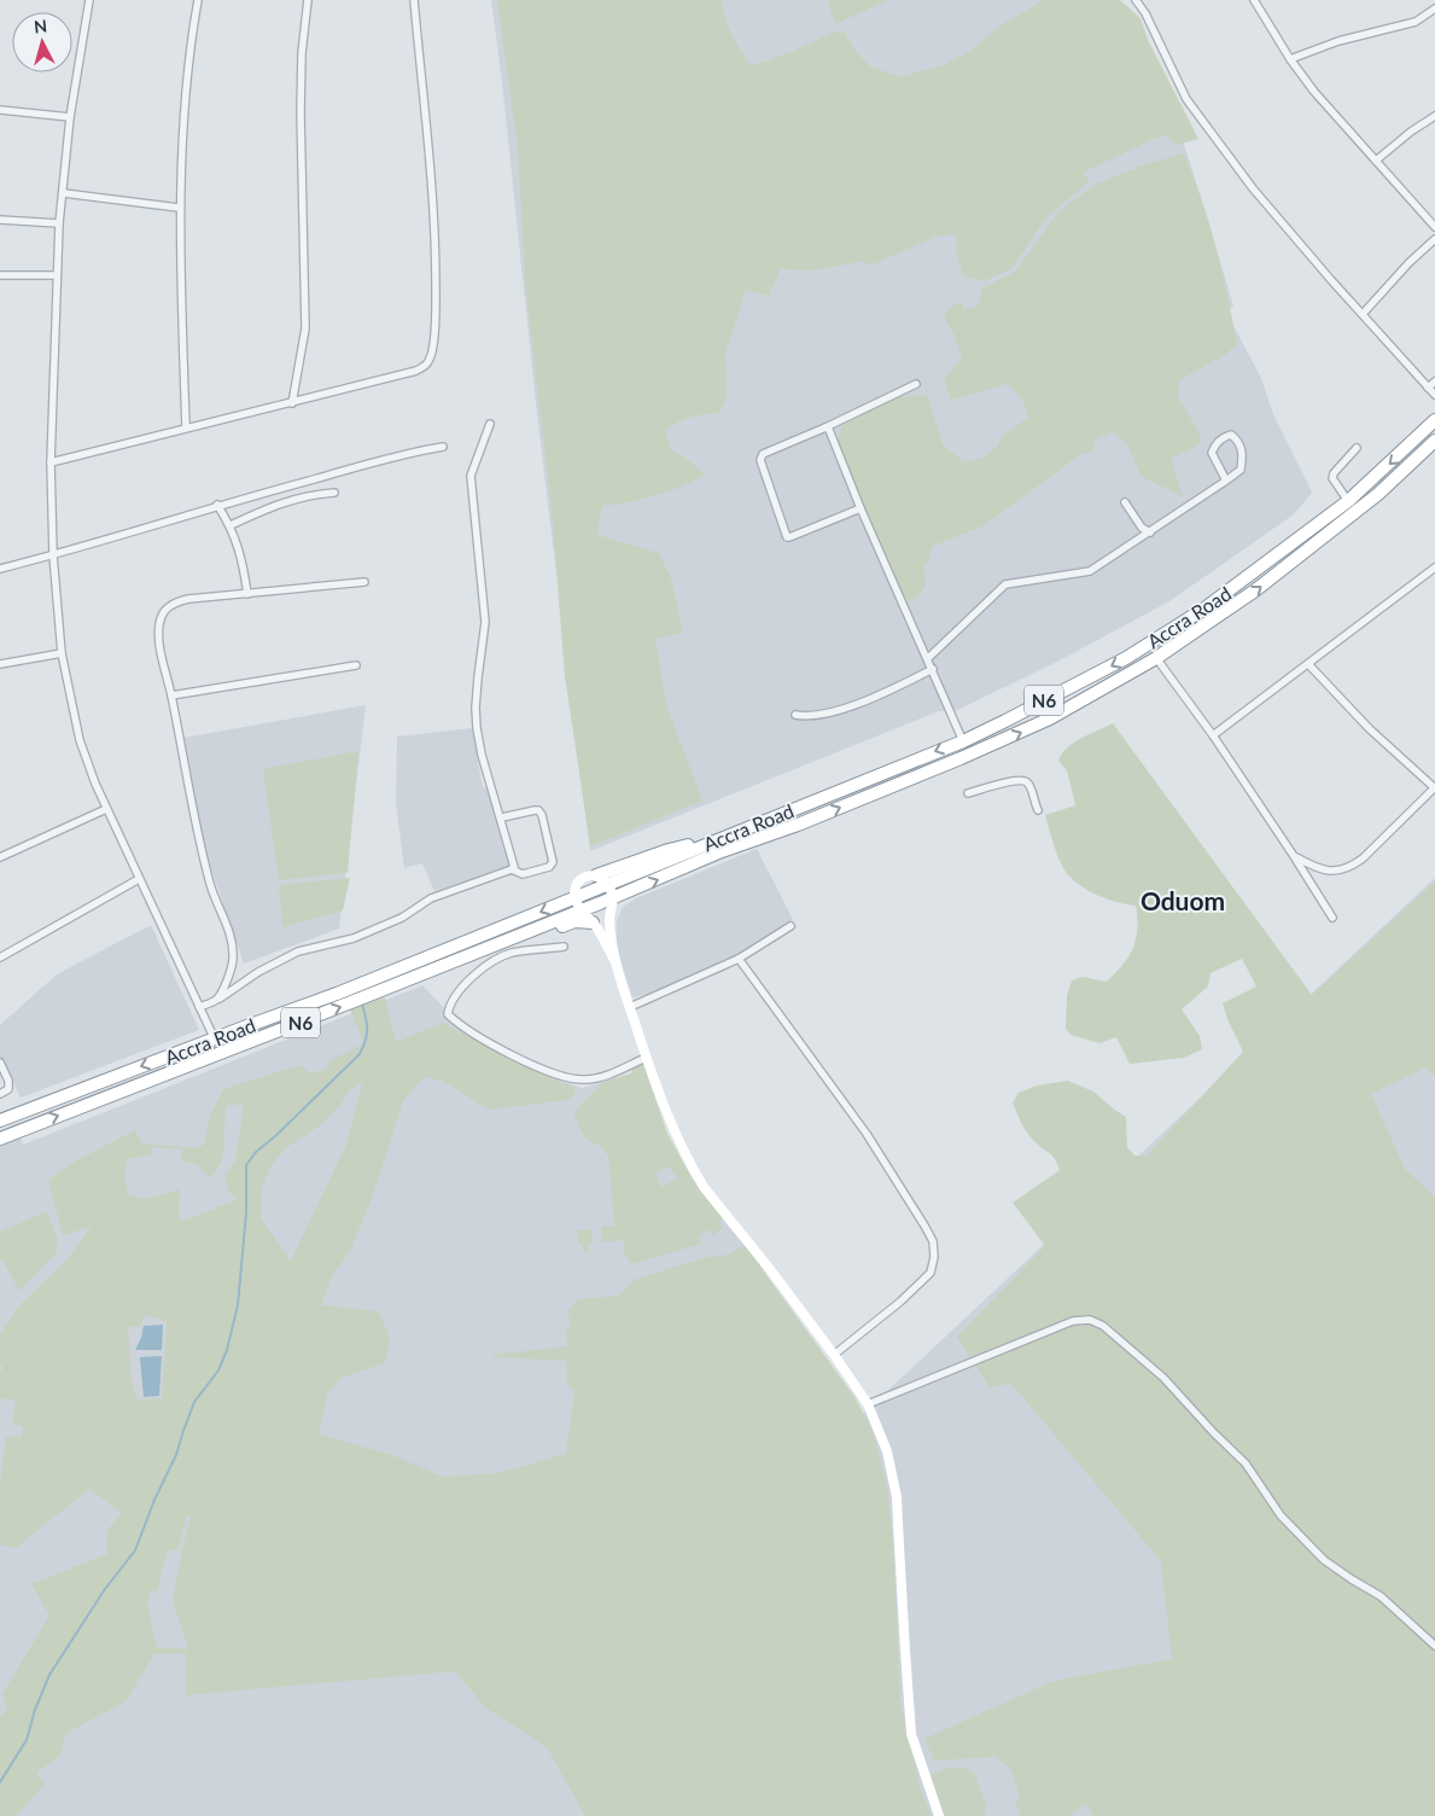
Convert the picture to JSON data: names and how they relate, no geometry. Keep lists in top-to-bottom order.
{
  "streets": {
    "highway": ["Accra Road", "N6"]
  },
  "districts": ["Oduom"],
  "north": "top"
}
